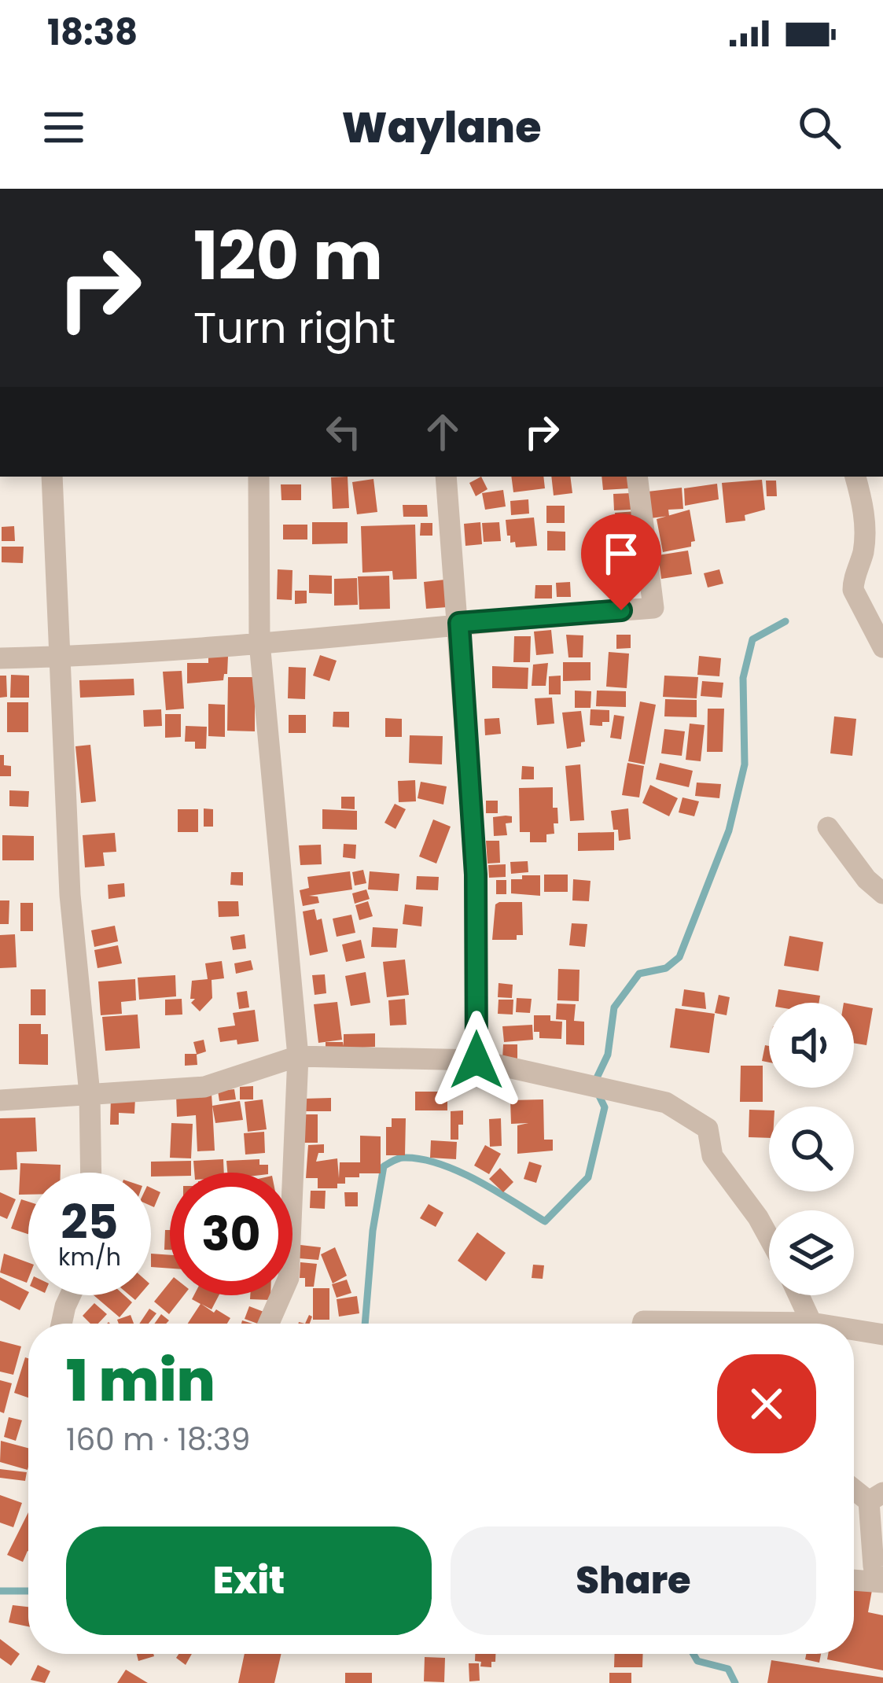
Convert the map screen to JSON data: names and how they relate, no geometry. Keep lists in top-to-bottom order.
{
  "page": {
    "status": "18:38",
    "header": "Waylane",
    "turn": ["120 m", "Turn right"],
    "speed": "25 km/h",
    "limit": "30",
    "heading": ["1 min", "160 m · 18:39"],
    "buttons": ["Exit", "Share"]
  }
}
